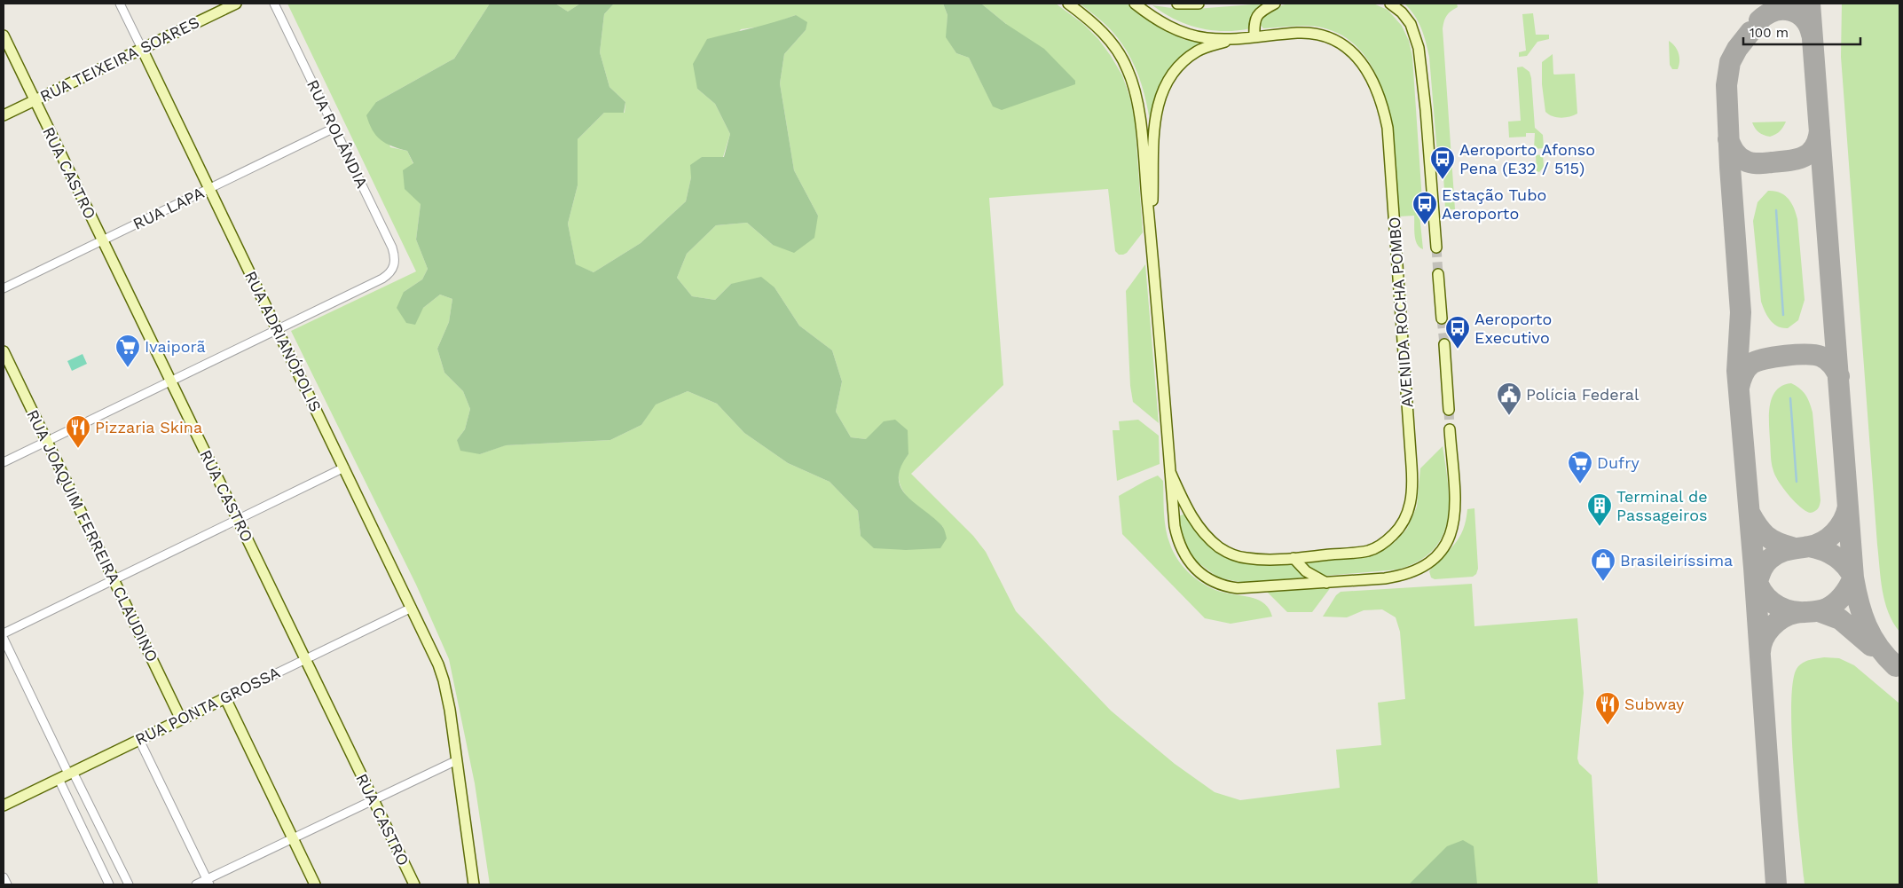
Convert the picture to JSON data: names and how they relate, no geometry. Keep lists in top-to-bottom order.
{
  "streets": {
    "main road": [
      "RUA TEIXEIRA SOARES",
      "RUA CASTRO",
      "AVENIDA ROCHA POMBO",
      "RUA ADRIANÓPOLIS",
      "RUA JOAQUIM FERREIRA CLAUDINO",
      "RUA PONTA GROSSA"
    ],
    "street": ["RUA ROLÂNDIA", "RUA LAPA"]
  },
  "crossings": [
    ["RUA TEIXEIRA SOARES", "RUA CASTRO"],
    ["RUA TEIXEIRA SOARES", "RUA ADRIANÓPOLIS"],
    ["RUA ROLÂNDIA", "RUA LAPA"],
    ["RUA ROLÂNDIA", "RUA ADRIANÓPOLIS"],
    ["RUA CASTRO", "RUA LAPA"],
    ["RUA CASTRO", "RUA PONTA GROSSA"],
    ["RUA LAPA", "RUA ADRIANÓPOLIS"],
    ["RUA ADRIANÓPOLIS", "RUA PONTA GROSSA"],
    ["RUA JOAQUIM FERREIRA CLAUDINO", "RUA PONTA GROSSA"]
  ],
  "places": {
    "bus stop": ["Aeroporto Afonso Pena (E32 / 515)", "Estação Tubo Aeroporto", "Aeroporto Executivo"],
    "supermarket": ["Ivaiporã", "Dufry"],
    "public building": ["Polícia Federal"],
    "restaurant": ["Pizzaria Skina", "Subway"],
    "building": ["Terminal de Passageiros"],
    "shop": ["Brasileiríssima"]
  },
  "scale_bar": "100 m"
}
